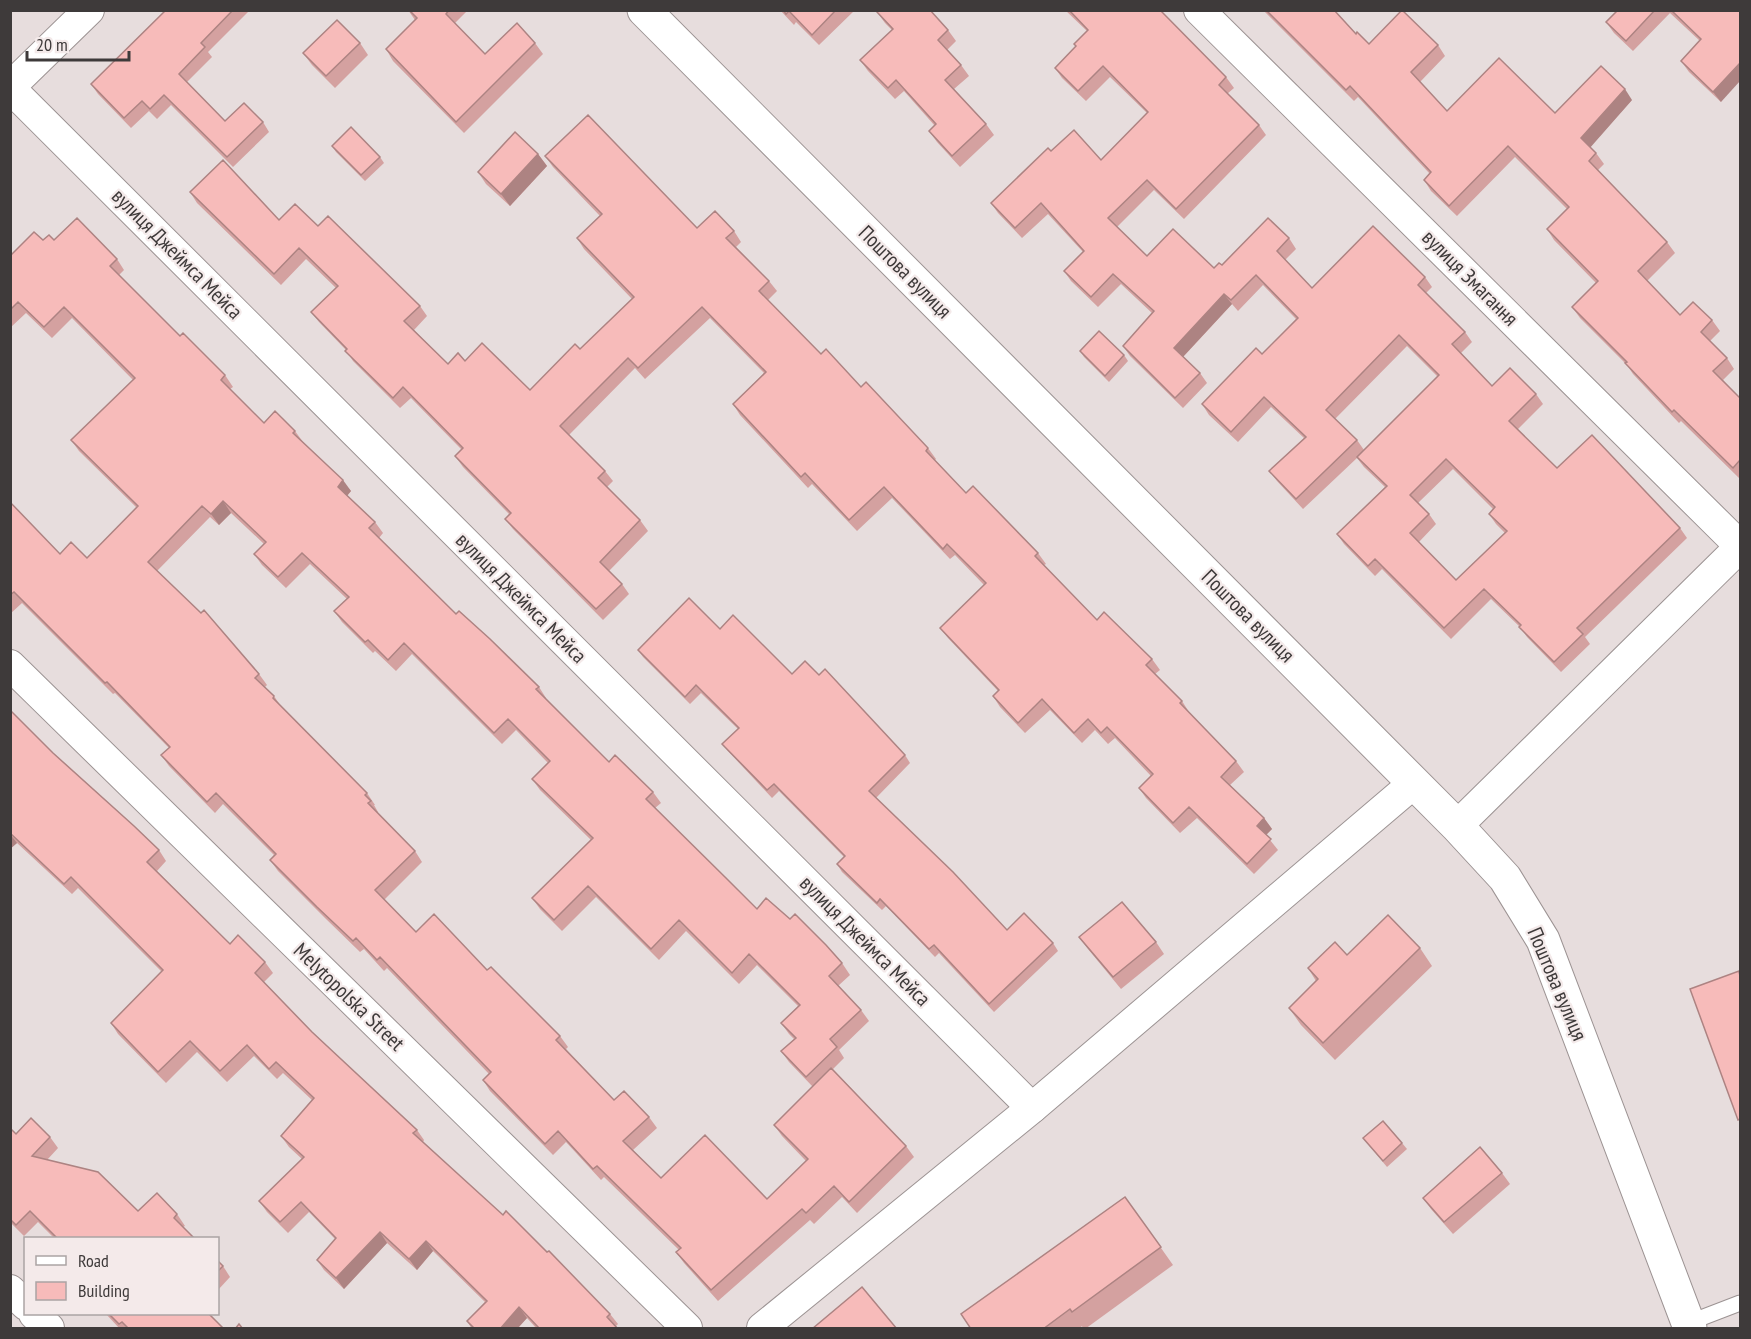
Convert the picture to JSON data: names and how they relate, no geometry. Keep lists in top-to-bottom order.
{
  "streets": {
    "street": [
      "вулиця Джеймса Мейса",
      "Поштова вулиця",
      "вулиця Змагання",
      "Melytopolska Street"
    ]
  },
  "legend": ["Road", "Building"],
  "scale_bar": "20 m"
}
